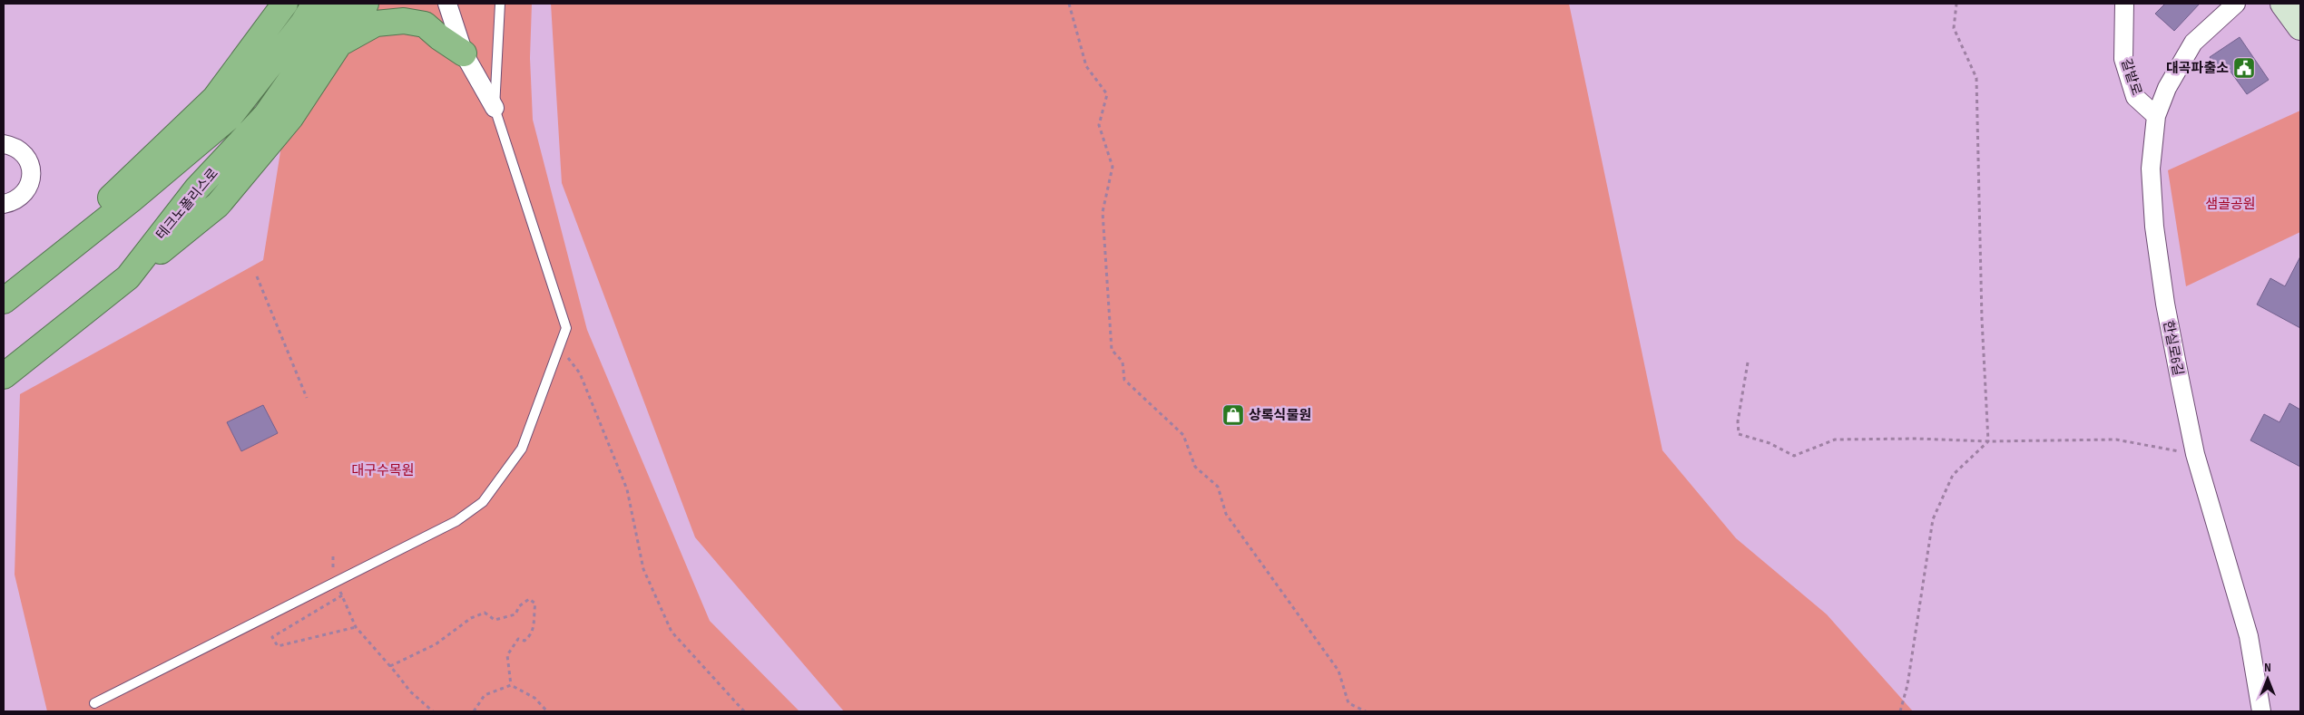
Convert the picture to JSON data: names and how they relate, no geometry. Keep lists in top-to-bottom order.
{
  "streets": {
    "highway": ["테크노폴리스로"],
    "street": ["갈밭로", "한실로6길"]
  },
  "crossings": [
    ["갈밭로", "한실로6길"]
  ],
  "parks": ["샘골공원", "대구수목원"],
  "places": {
    "public building": ["대곡파출소"],
    "shop": ["상록식물원"]
  },
  "north": "top"
}
